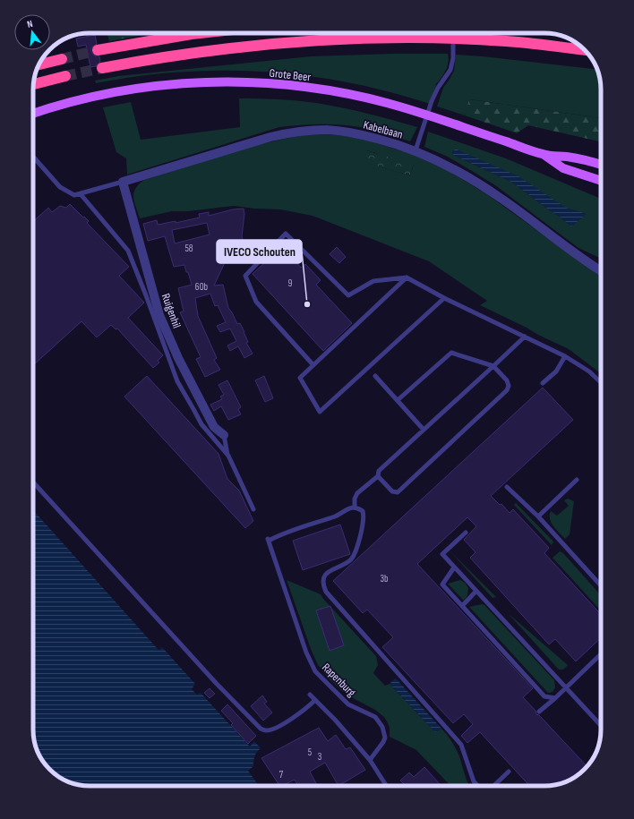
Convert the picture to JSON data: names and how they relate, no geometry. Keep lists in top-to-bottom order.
{
  "streets": {
    "main road": ["Grote Beer"],
    "street": ["Kabelbaan", "Ruigenhil"],
    "lane": ["Rapenburg"]
  },
  "crossings": [
    ["Kabelbaan", "Ruigenhil"]
  ],
  "places": ["IVECO Schouten"],
  "house_numbers": [
    "58",
    "9",
    "60b",
    "3b",
    "5",
    "3",
    "7"
  ],
  "north": "top"
}
